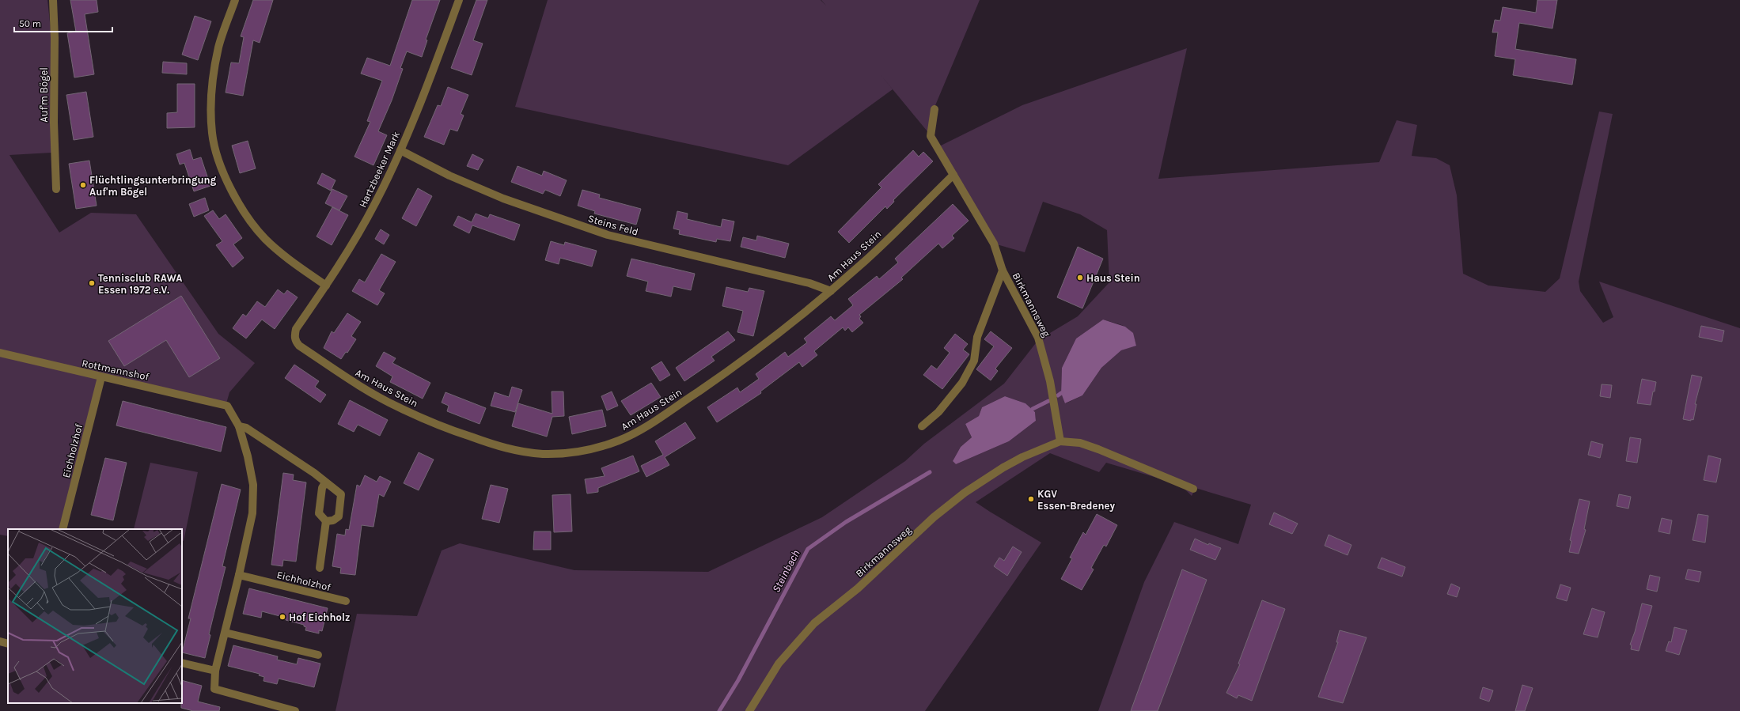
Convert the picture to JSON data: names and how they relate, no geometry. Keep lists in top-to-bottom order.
{
  "streets": {
    "street": [
      "Auf'm Bögel",
      "Hartzbeeker Mark",
      "Steins Feld",
      "Am Haus Stein",
      "Birkmannsweg",
      "Rottmannshof",
      "Eichholzhof"
    ]
  },
  "crossings": [
    ["Hartzbeeker Mark", "Steins Feld"],
    ["Hartzbeeker Mark", "Am Haus Stein"],
    ["Steins Feld", "Am Haus Stein"],
    ["Am Haus Stein", "Birkmannsweg"],
    ["Rottmannshof", "Eichholzhof"]
  ],
  "water": ["Steinbach"],
  "places": [
    "Flüchtlingsunterbringung Auf'm Bögel",
    "Haus Stein",
    "Tennisclub RAWA Essen 1972 e.V.",
    "KGV Essen-Bredeney",
    "Hof Eichholz"
  ],
  "scale_bar": "50 m"
}
